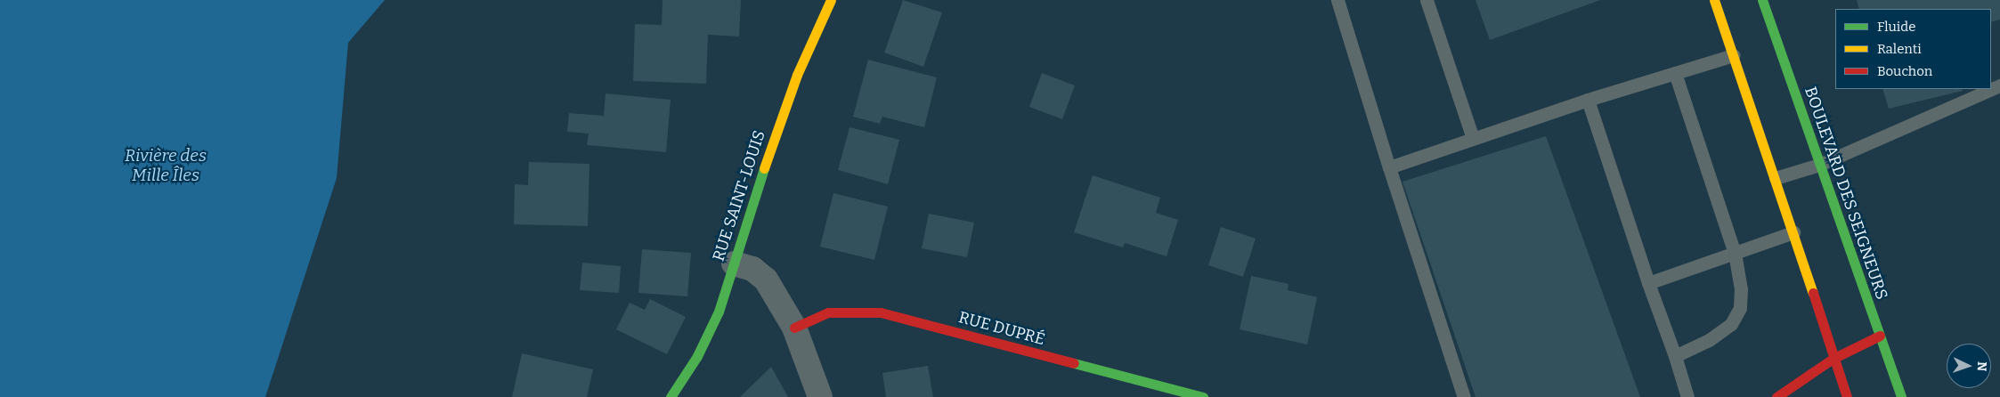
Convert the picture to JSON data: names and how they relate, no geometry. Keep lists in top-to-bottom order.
{
  "streets": {
    "main road": ["BOULEVARD DES SEIGNEURS", "RUE SAINT-LOUIS", "RUE DUPRÉ"]
  },
  "water": ["Rivière des Mille Îles"],
  "legend": ["Fluide", "Ralenti", "Bouchon"],
  "north": "right"
}
